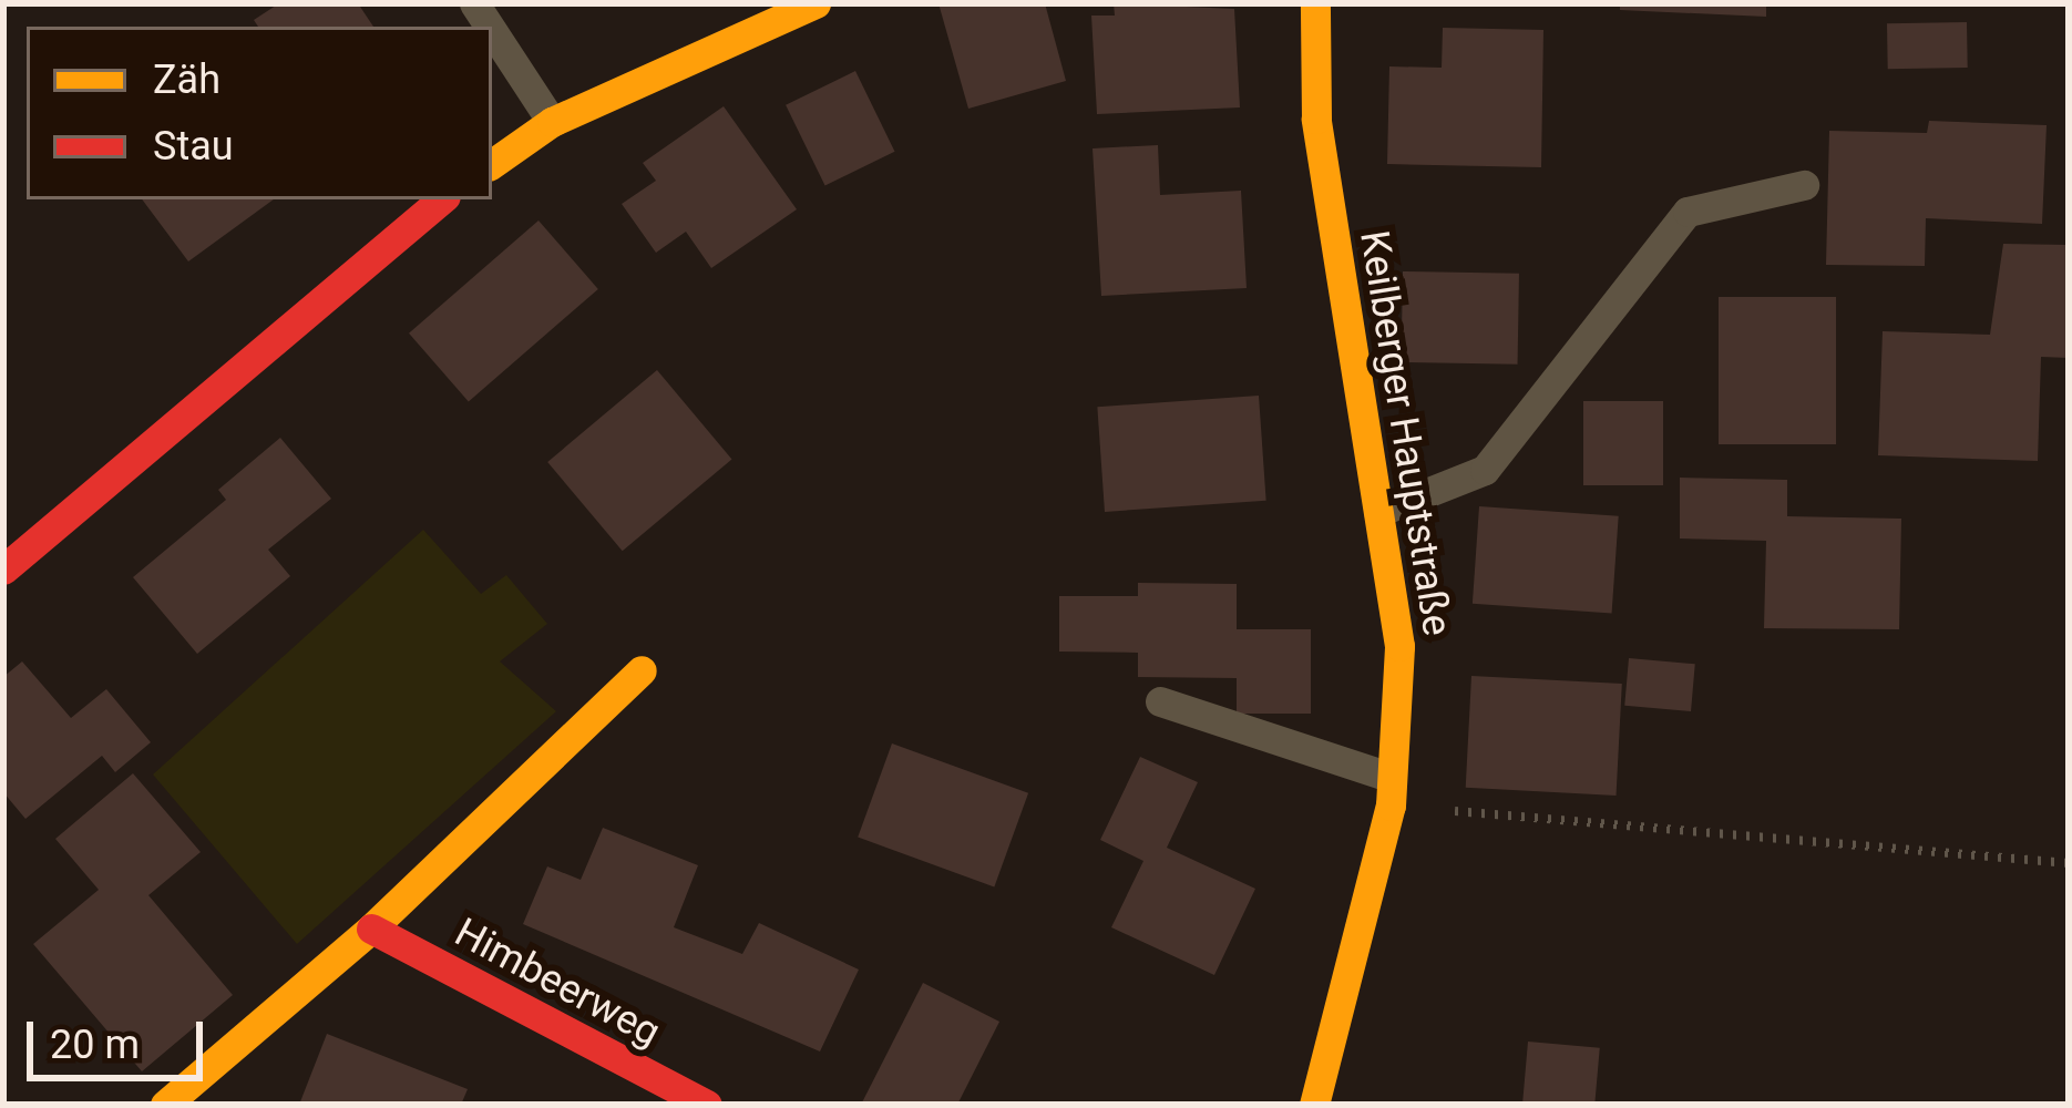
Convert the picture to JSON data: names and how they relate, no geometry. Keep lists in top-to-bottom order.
{
  "streets": {
    "street": ["Keilberger Hauptstraße", "Himbeerweg"]
  },
  "legend": ["Zäh", "Stau"],
  "scale_bar": "20 m"
}
